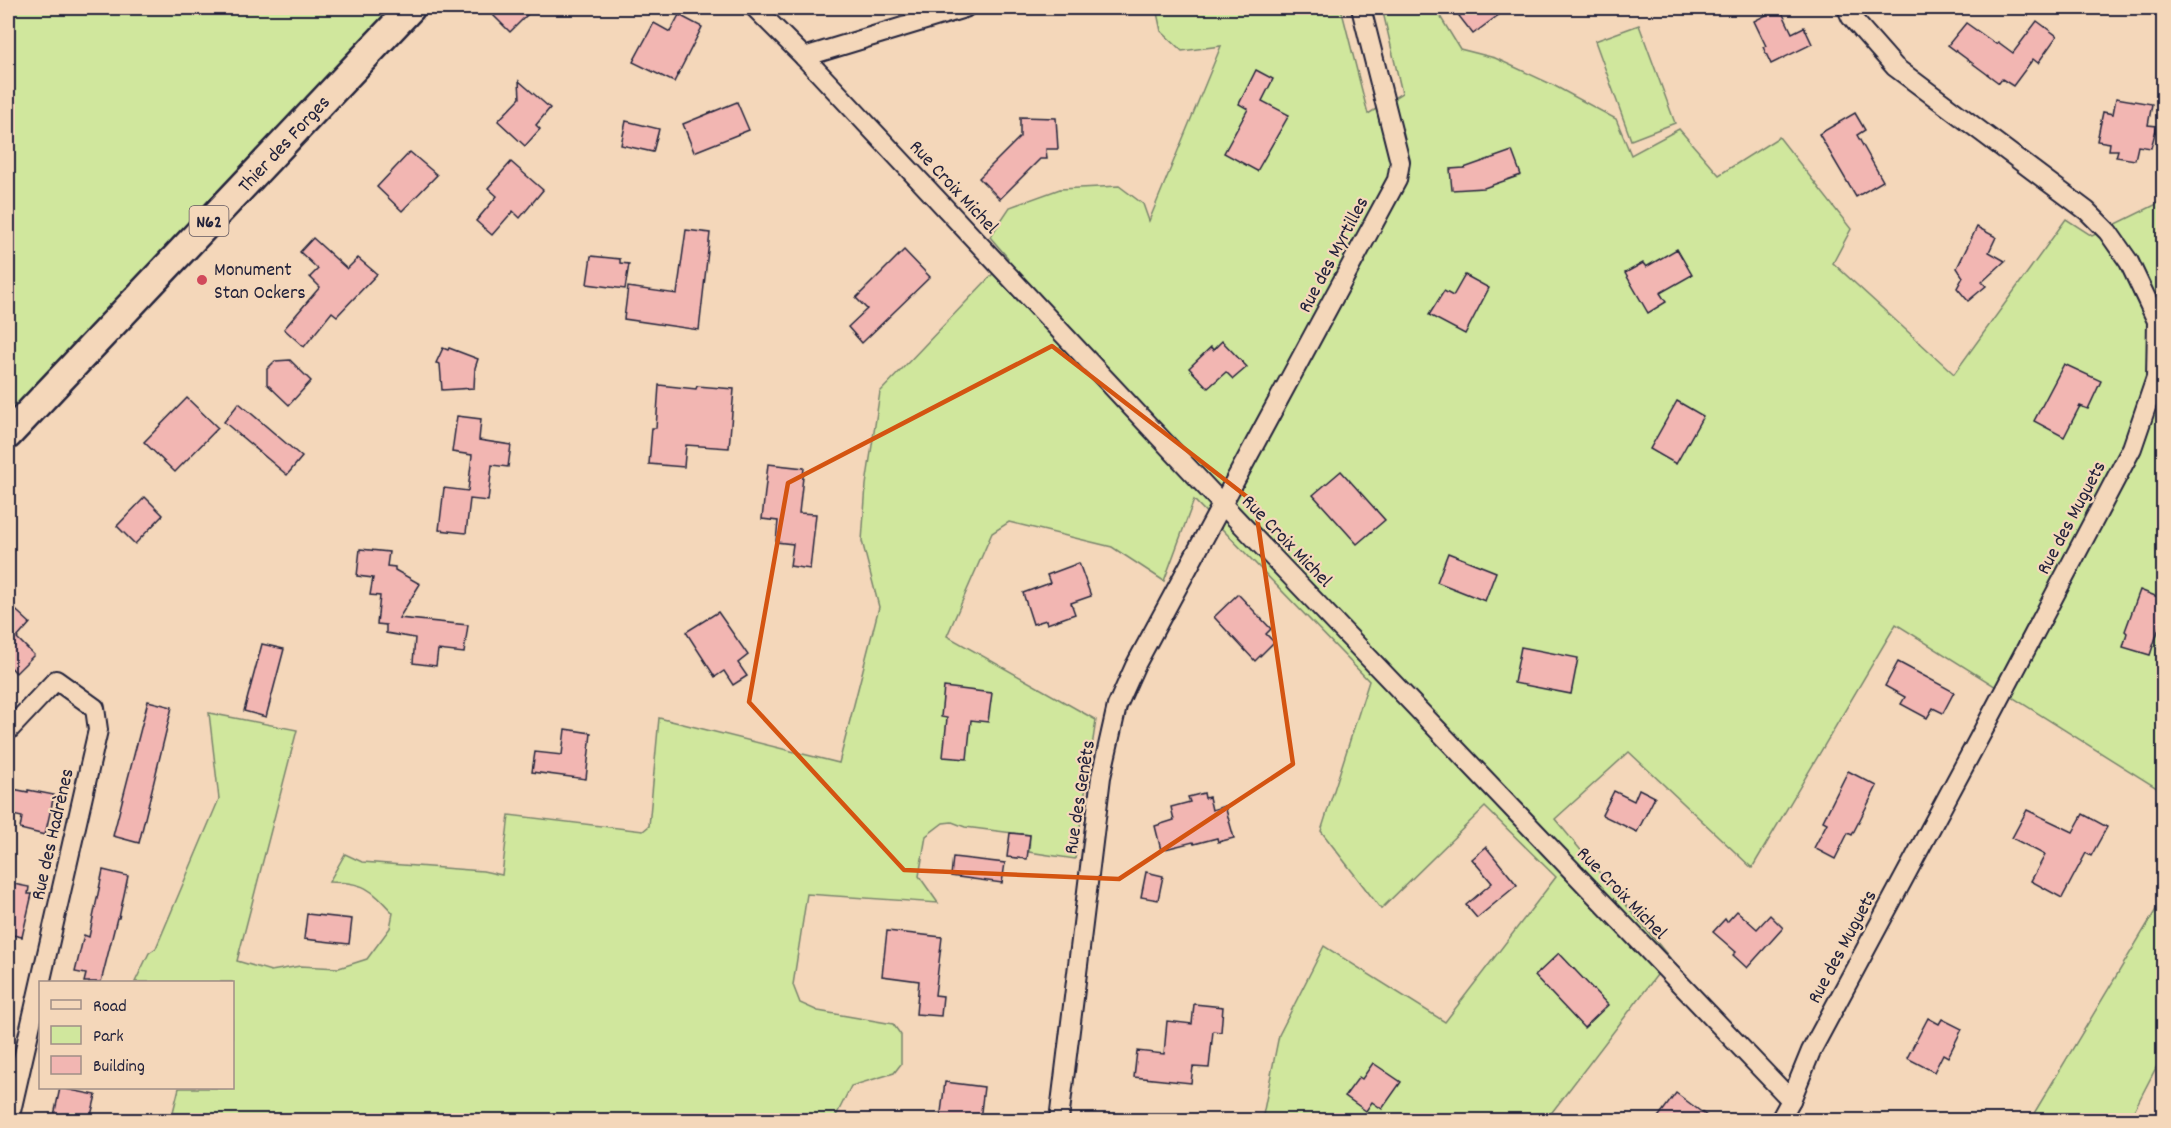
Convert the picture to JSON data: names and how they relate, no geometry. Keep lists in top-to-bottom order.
{
  "streets": {
    "main road": ["Thier des Forges", "N62"],
    "street": [
      "Rue Croix Michel",
      "Rue des Myrtilles",
      "Rue des Muguets",
      "Rue des Genêts",
      "Rue des Hadrènes"
    ]
  },
  "crossings": [
    ["Rue Croix Michel", "Rue des Myrtilles"],
    ["Rue Croix Michel", "Rue des Muguets"],
    ["Rue Croix Michel", "Rue des Genêts"],
    ["Rue des Myrtilles", "Rue des Genêts"]
  ],
  "places": ["Monument Stan Ockers"],
  "legend": ["Road", "Park", "Building"]
}
